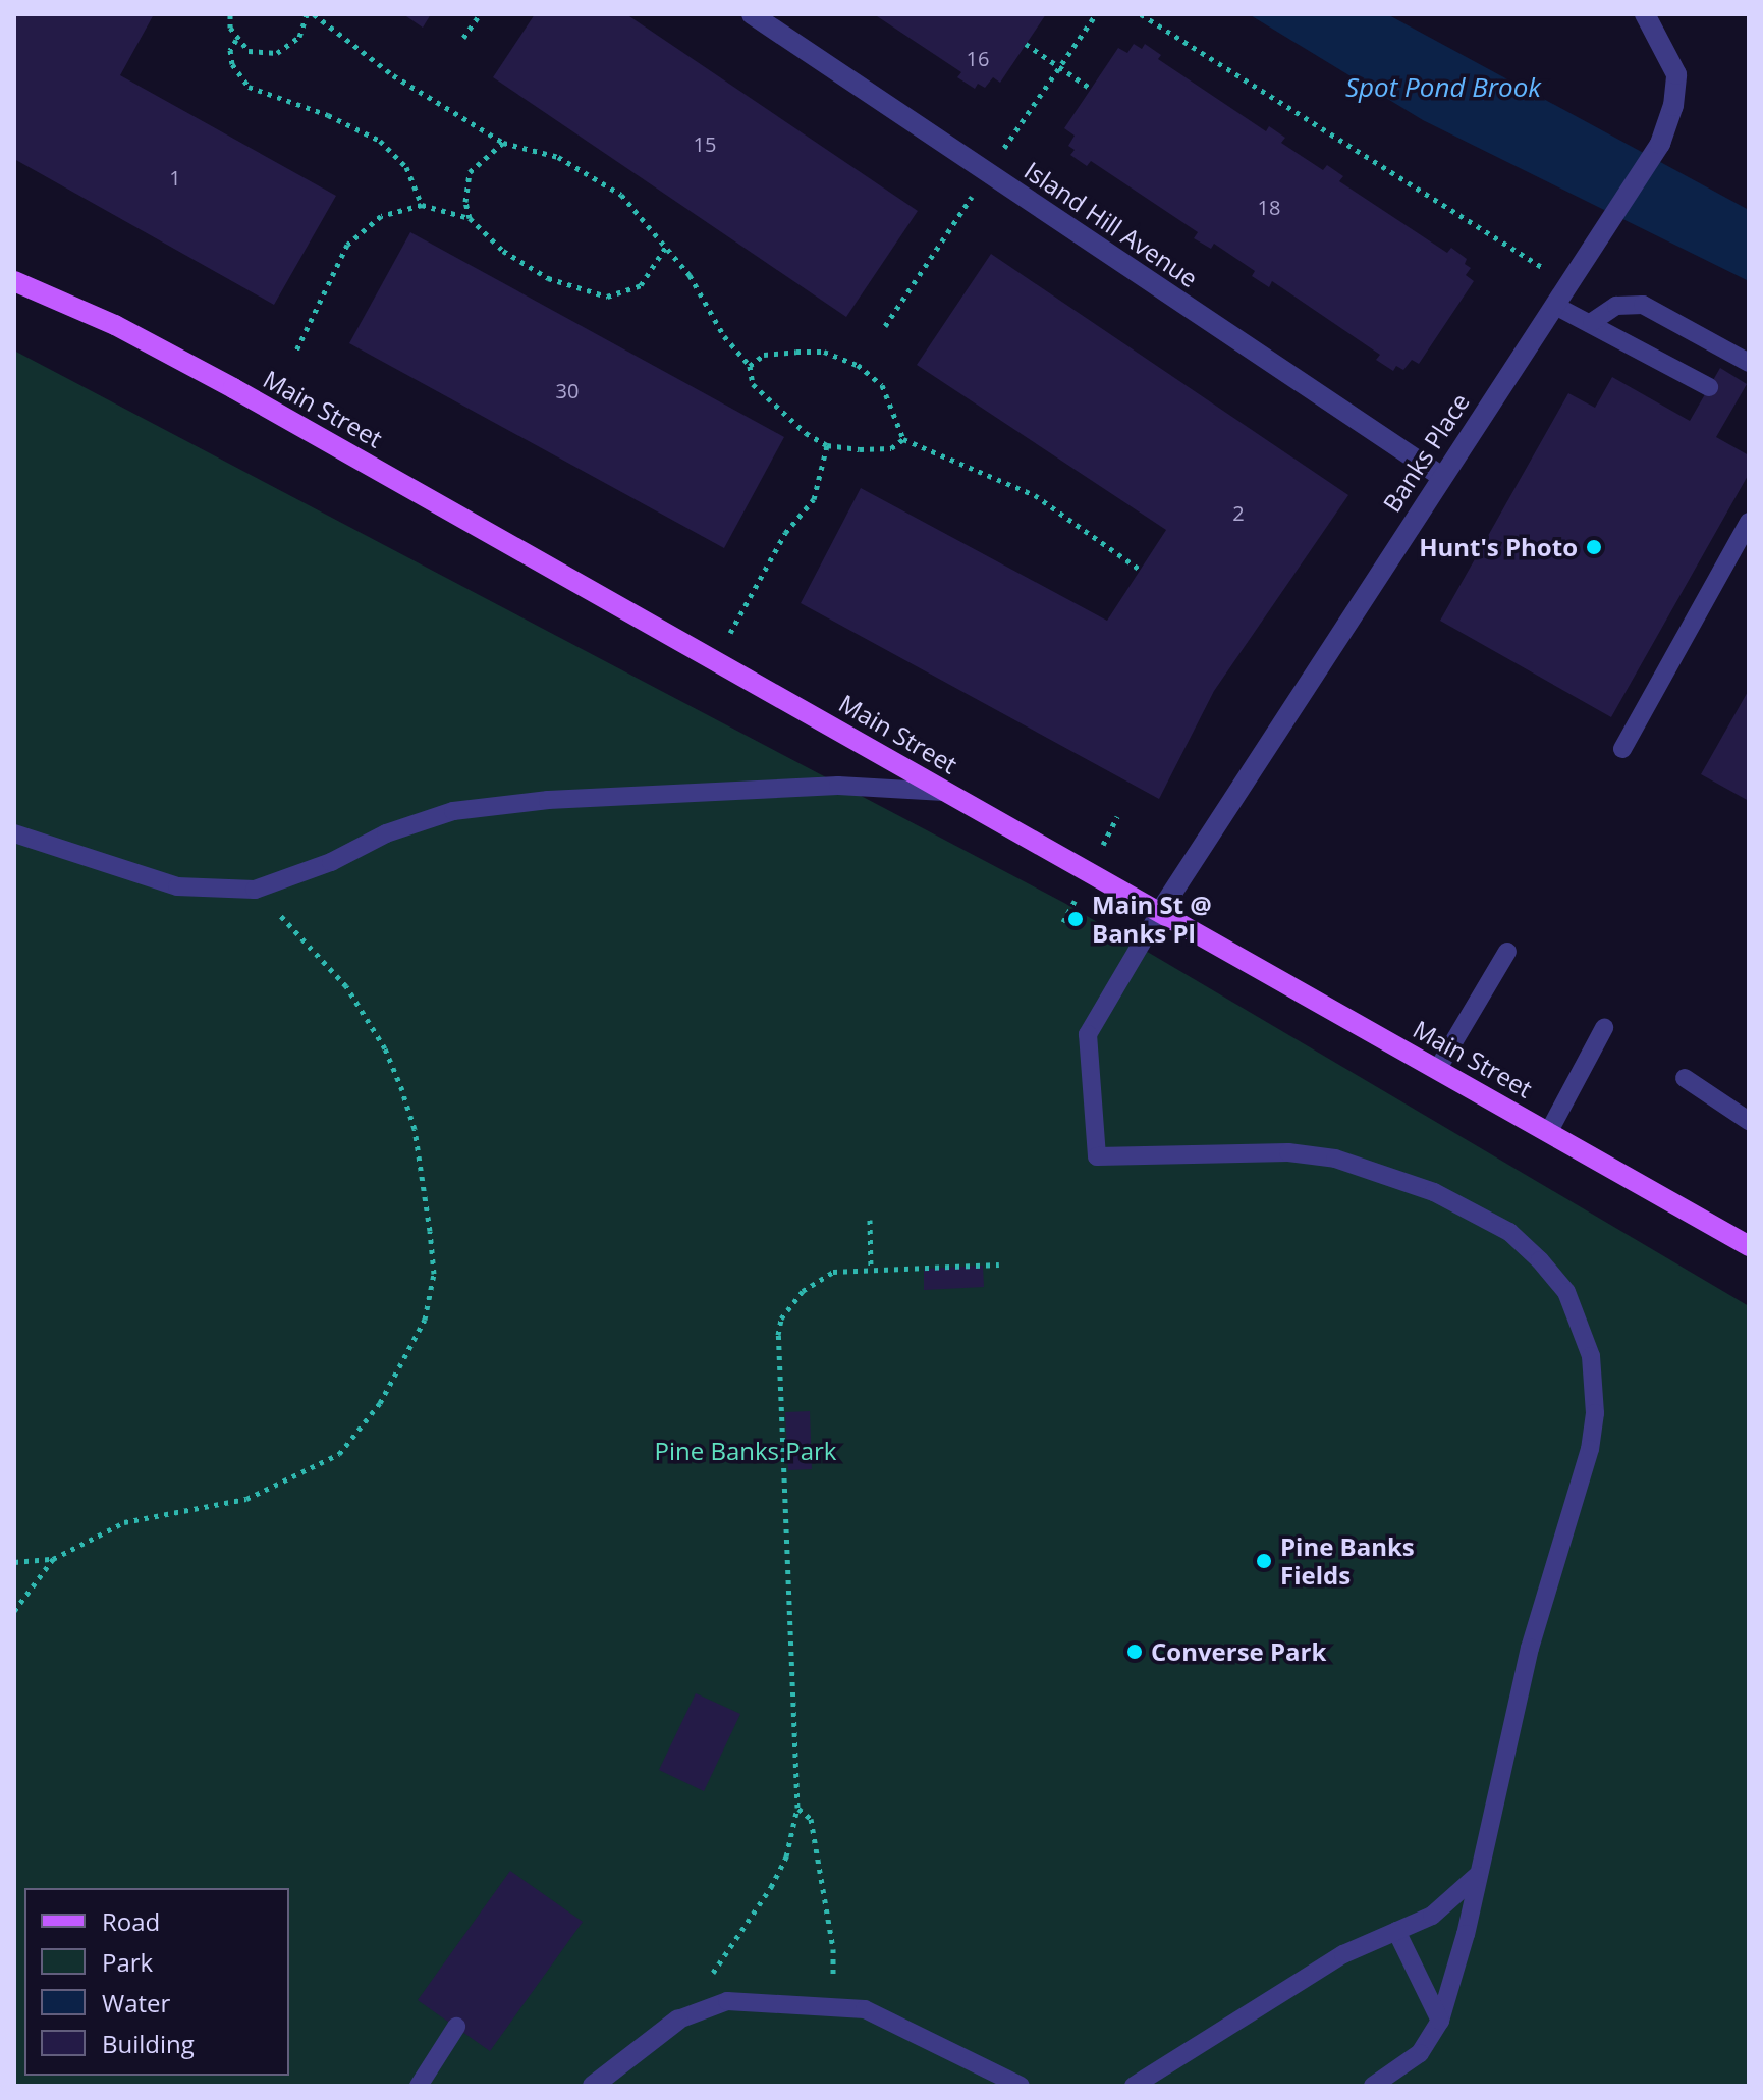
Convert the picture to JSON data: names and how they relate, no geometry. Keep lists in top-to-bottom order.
{
  "streets": {
    "main road": ["Main Street"],
    "street": ["Island Hill Avenue", "Banks Place"]
  },
  "crossings": [
    ["Island Hill Avenue", "Banks Place"],
    ["Main Street", "Banks Place"]
  ],
  "water": ["Spot Pond Brook"],
  "parks": ["Pine Banks Park"],
  "places": [
    "Hunt's Photo",
    "Main St @ Banks Pl",
    "Pine Banks Fields",
    "Converse Park"
  ],
  "house_numbers": [
    "16",
    "15",
    "1",
    "18",
    "30",
    "2"
  ],
  "legend": [
    "Road",
    "Park",
    "Water",
    "Building"
  ]
}
